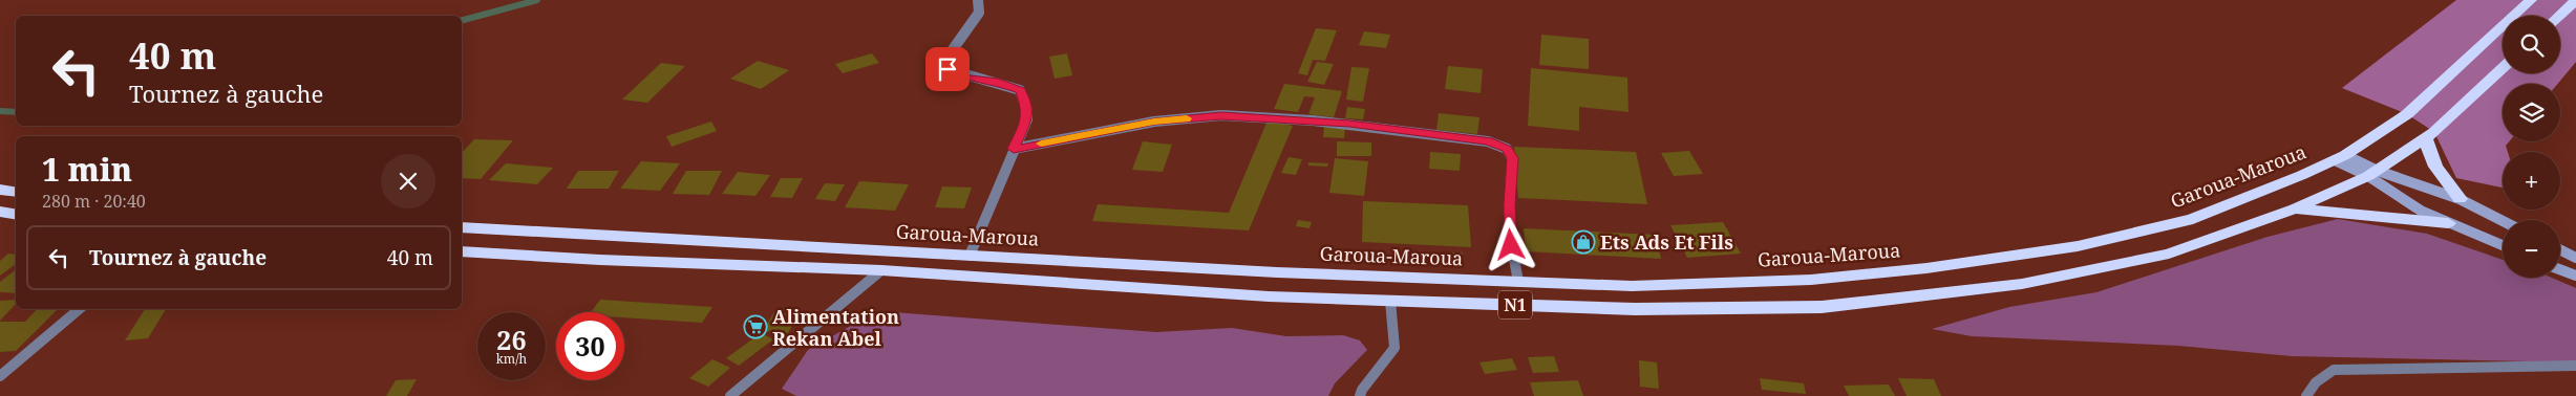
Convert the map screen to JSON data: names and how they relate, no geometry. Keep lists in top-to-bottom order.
{
  "streets": {
    "highway": ["Garoua-Maroua", "N1"]
  },
  "places": {
    "shop": ["Ets Ads Et Fils"],
    "supermarket": ["Alimentation Rekan Abel"]
  },
  "page": {
    "map_buttons": ["+", "−"],
    "turn": ["40 m", "Tournez à gauche"],
    "heading": ["1 min", "280 m · 20:40"],
    "list": [
      {
        "name": "Tournez à gauche",
        "value": "40 m"
      }
    ],
    "speed": "26 km/h",
    "limit": "30"
  }
}
